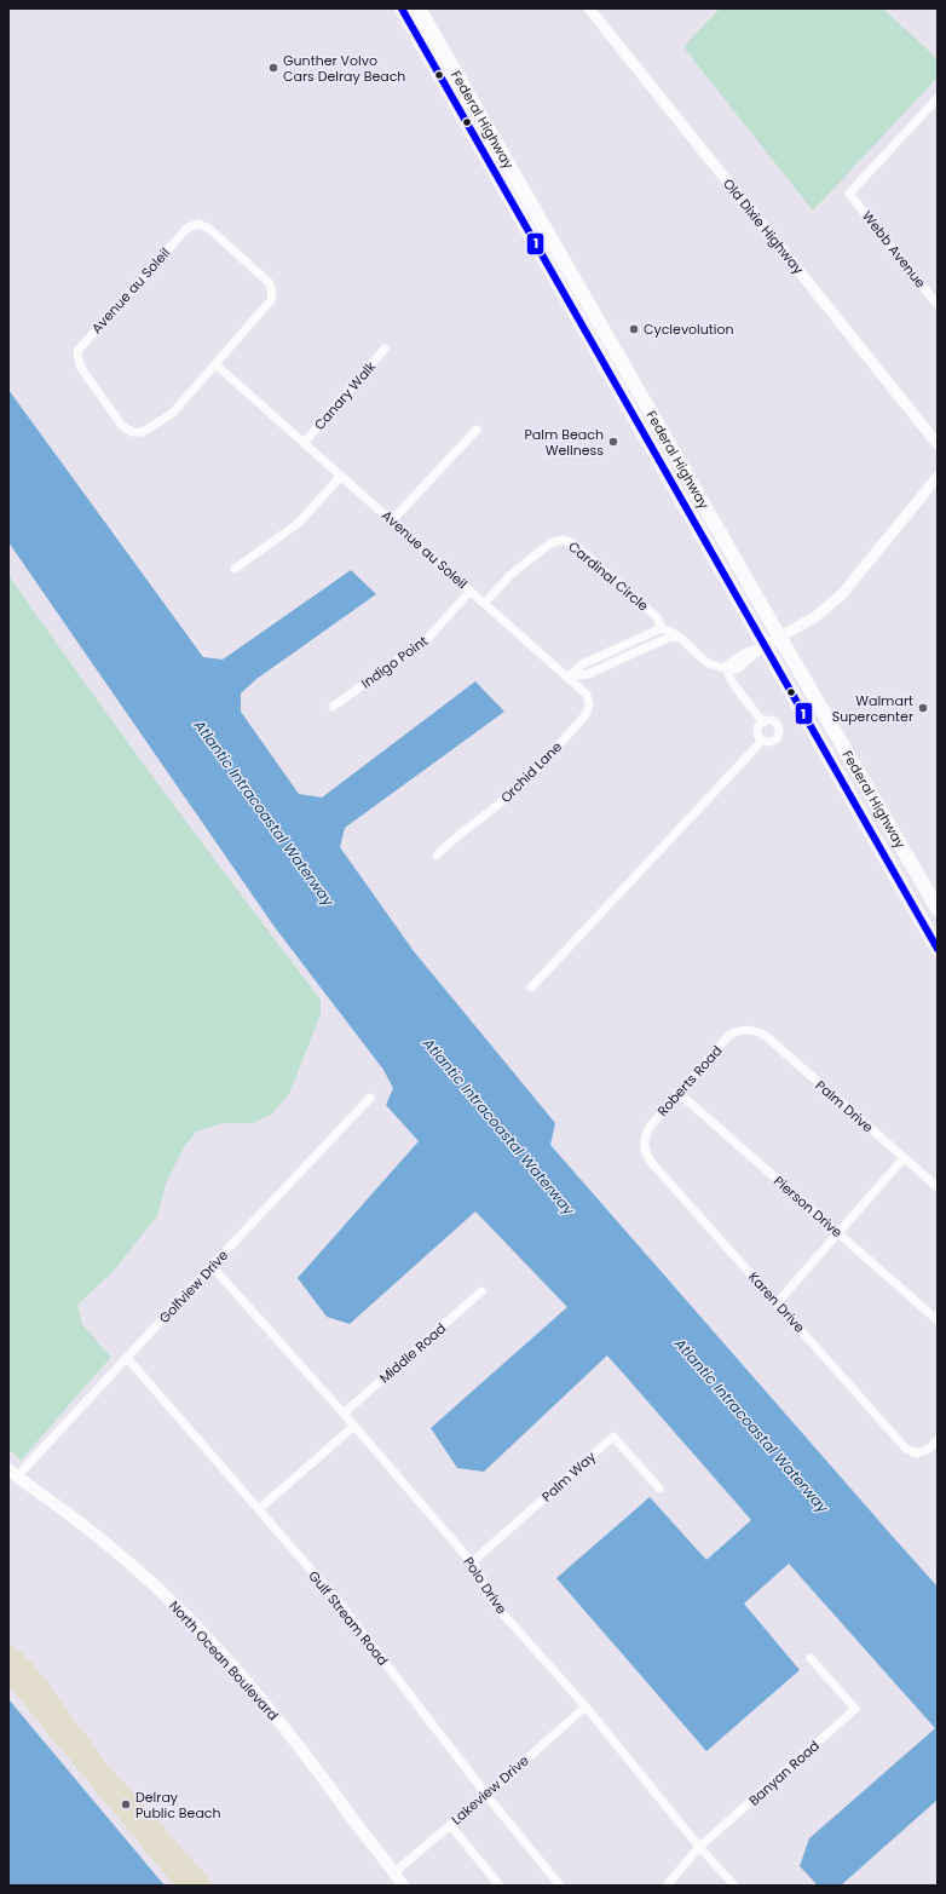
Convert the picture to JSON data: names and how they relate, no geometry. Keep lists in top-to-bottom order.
{
  "streets": {
    "main road": ["Federal Highway", "North Ocean Boulevard"],
    "street": [
      "Old Dixie Highway",
      "Webb Avenue",
      "Avenue au Soleil",
      "Canary Walk",
      "Cardinal Circle",
      "Indigo Point",
      "Orchid Lane",
      "Roberts Road",
      "Palm Drive",
      "Pierson Drive",
      "Golfview Drive",
      "Karen Drive",
      "Middle Road",
      "Palm Way",
      "Polo Drive",
      "Gulf Stream Road",
      "Banyan Road",
      "Lakeview Drive"
    ]
  },
  "crossings": [
    ["Avenue au Soleil", "Canary Walk"],
    ["Avenue au Soleil", "Cardinal Circle"],
    ["Avenue au Soleil", "Indigo Point"],
    ["Avenue au Soleil", "Orchid Lane"],
    ["Roberts Road", "Palm Drive"],
    ["Roberts Road", "Pierson Drive"],
    ["Roberts Road", "Karen Drive"],
    ["Golfview Drive", "Polo Drive"],
    ["Golfview Drive", "Gulf Stream Road"],
    ["Golfview Drive", "North Ocean Boulevard"],
    ["Middle Road", "Polo Drive"],
    ["Palm Way", "Polo Drive"],
    ["Polo Drive", "Banyan Road"],
    ["Polo Drive", "Lakeview Drive"],
    ["Gulf Stream Road", "Lakeview Drive"],
    ["North Ocean Boulevard", "Lakeview Drive"]
  ],
  "water": ["Atlantic Intracoastal Waterway"],
  "places": [
    "Gunther Volvo Cars Delray Beach",
    "Cyclevolution",
    "Palm Beach Wellness",
    "Walmart Supercenter",
    "Delray Public Beach"
  ],
  "lines": ["transit line 1"]
}
